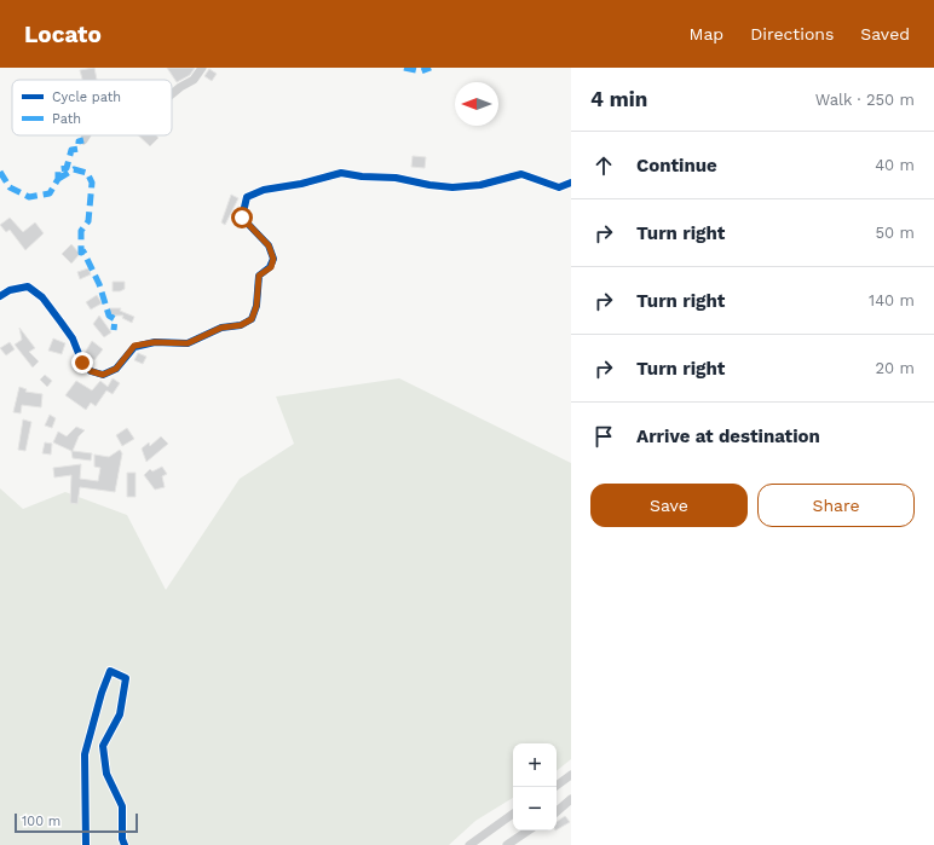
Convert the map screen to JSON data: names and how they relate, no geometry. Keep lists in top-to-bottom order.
{
  "legend": ["Cycle path", "Path"],
  "scale_bar": "100 m",
  "north": "left",
  "page": {
    "header": "Locato",
    "nav": ["Map", "Directions", "Saved"],
    "heading": ["4 min", "Walk · 250 m"],
    "list": [
      ["Continue", "40 m"],
      ["Turn right", "50 m"],
      ["Turn right", "140 m"],
      ["Turn right", "20 m"],
      "Arrive at destination"
    ],
    "buttons": ["Save", "Share"],
    "map_buttons": ["+", "−"],
    "scale": "100 m"
  }
}
